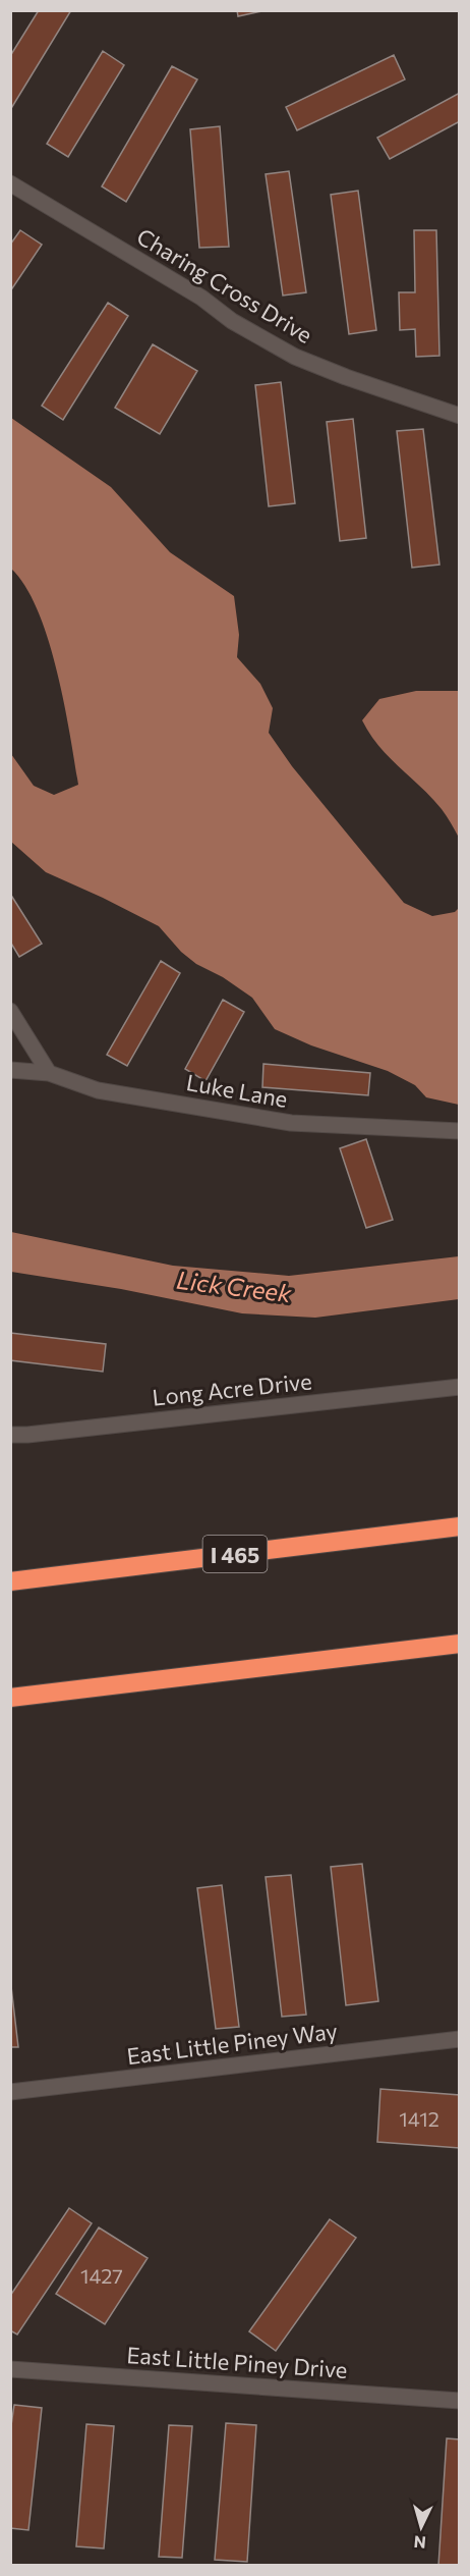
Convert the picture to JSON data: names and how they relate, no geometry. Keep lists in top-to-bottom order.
{
  "streets": {
    "highway": ["I 465"],
    "street": [
      "Charing Cross Drive",
      "Luke Lane",
      "Long Acre Drive",
      "East Little Piney Way",
      "East Little Piney Drive"
    ]
  },
  "water": ["Lick Creek"],
  "house_numbers": ["1412", "1427"],
  "north": "bottom"
}
